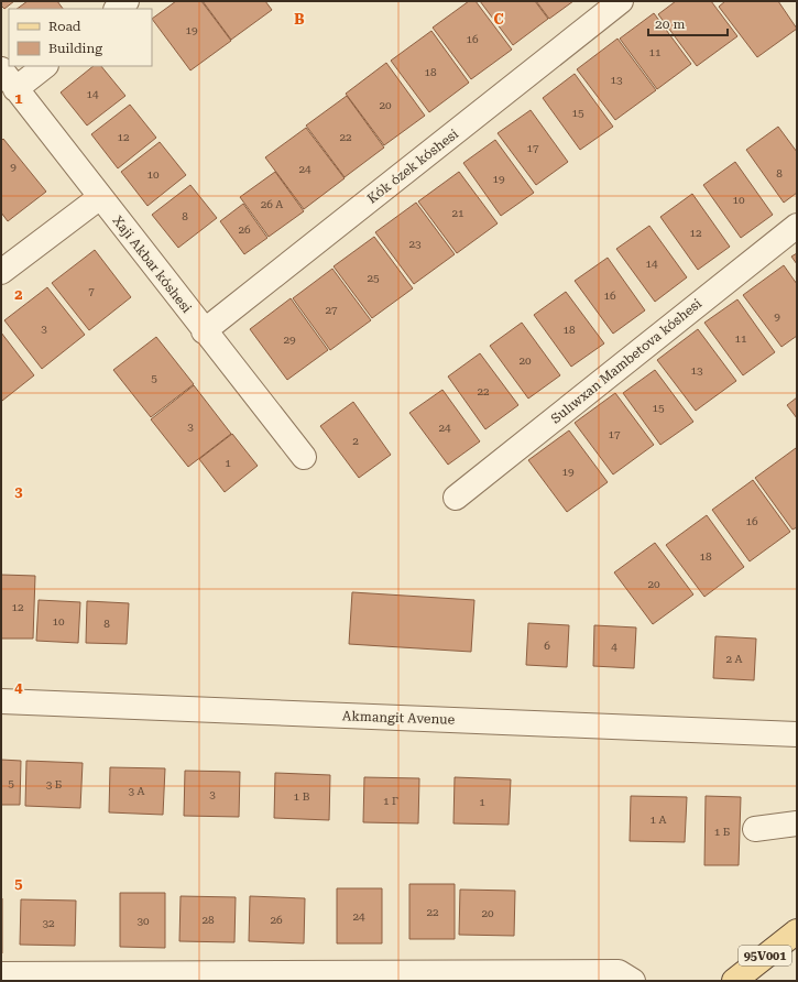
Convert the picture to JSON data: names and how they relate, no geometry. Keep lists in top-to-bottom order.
{
  "streets": {
    "main road": ["95V001"],
    "street": [
      "Kók ózek kóshesi",
      "Xaji Akbar kóshesi",
      "Sulıwxan Mambetova kóshesi",
      "Akmangit Avenue"
    ]
  },
  "crossings": [
    ["Kók ózek kóshesi", "Xaji Akbar kóshesi"]
  ],
  "house_numbers": [
    "19",
    "16",
    "11",
    "18",
    "13",
    "14",
    "20",
    "15",
    "12",
    "22",
    "17",
    "9",
    "24",
    "8",
    "10",
    "19",
    "10",
    "26 А",
    "21",
    "8",
    "26",
    "12",
    "23",
    "14",
    "25",
    "7",
    "16",
    "27",
    "9",
    "3",
    "18",
    "11",
    "29",
    "20",
    "13",
    "5",
    "22",
    "15",
    "3",
    "24",
    "17",
    "2",
    "1",
    "19",
    "16",
    "18",
    "20",
    "12",
    "10",
    "8",
    "6",
    "4",
    "2 А",
    "5",
    "3 Б",
    "3 А",
    "3",
    "1 В",
    "1 Г",
    "1",
    "1 А",
    "1 Б",
    "22",
    "20",
    "24",
    "28",
    "26",
    "30",
    "32"
  ],
  "legend": ["Road", "Building"],
  "scale_bar": "20 m",
  "grid": {
    "columns": ["B", "C"],
    "rows": [
      "1",
      "2",
      "3",
      "4",
      "5"
    ]
  }
}
